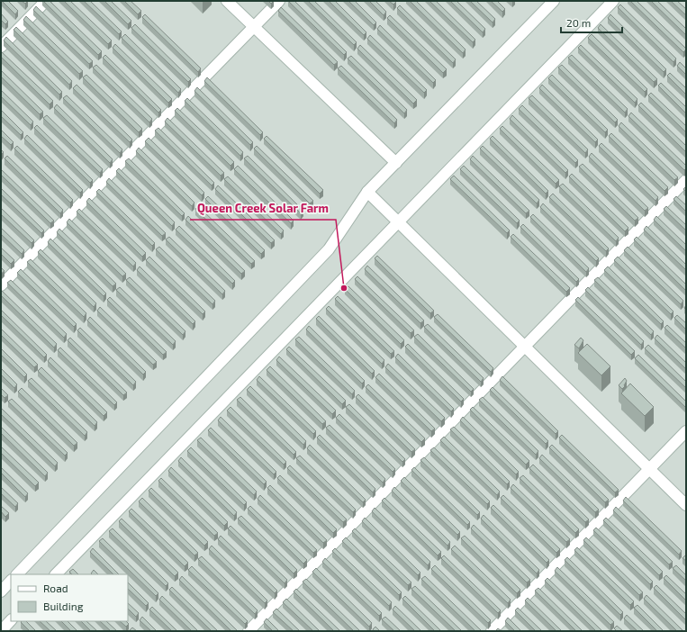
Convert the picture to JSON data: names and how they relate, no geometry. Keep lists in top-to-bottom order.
{
  "places": ["Queen Creek Solar Farm"],
  "legend": ["Road", "Building"],
  "scale_bar": "20 m"
}
